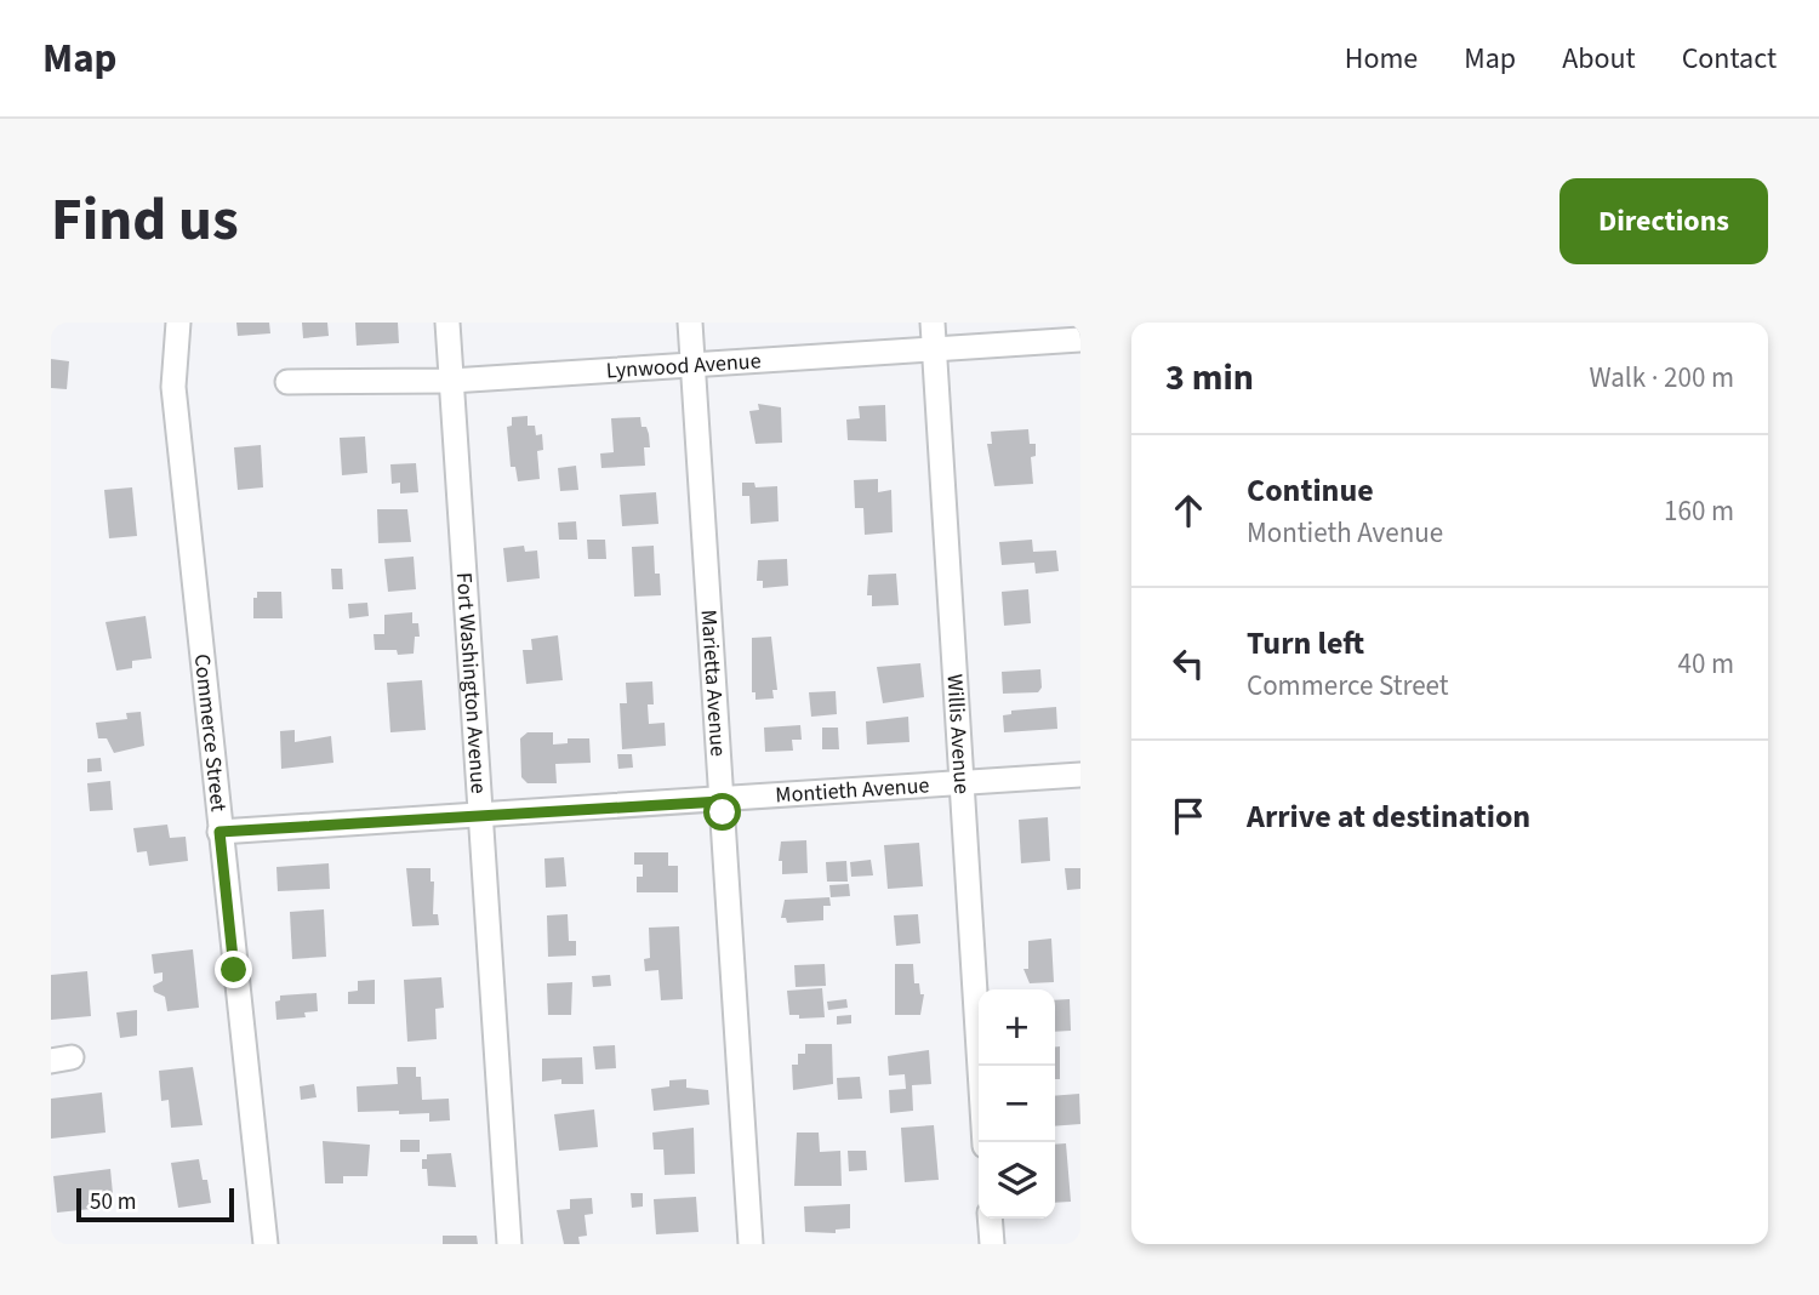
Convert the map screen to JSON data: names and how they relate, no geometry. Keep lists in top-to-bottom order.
{
  "streets": {
    "street": [
      "Lynwood Avenue",
      "Fort Washington Avenue",
      "Marietta Avenue",
      "Commerce Street",
      "Willis Avenue",
      "Montieth Avenue"
    ]
  },
  "crossings": [
    ["Lynwood Avenue", "Fort Washington Avenue"],
    ["Lynwood Avenue", "Marietta Avenue"],
    ["Lynwood Avenue", "Willis Avenue"],
    ["Fort Washington Avenue", "Montieth Avenue"],
    ["Marietta Avenue", "Montieth Avenue"],
    ["Commerce Street", "Montieth Avenue"],
    ["Willis Avenue", "Montieth Avenue"]
  ],
  "scale_bar": "50 m",
  "page": {
    "header": "Map",
    "nav": [
      "Home",
      "Map",
      "About",
      "Contact"
    ],
    "title": "Find us",
    "buttons": "Directions",
    "heading": ["3 min", "Walk · 200 m"],
    "list": [
      ["Continue", "Montieth Avenue", "160 m"],
      ["Turn left", "Commerce Street", "40 m"],
      "Arrive at destination"
    ],
    "map_buttons": ["+", "−"],
    "scale": "50 m"
  }
}
